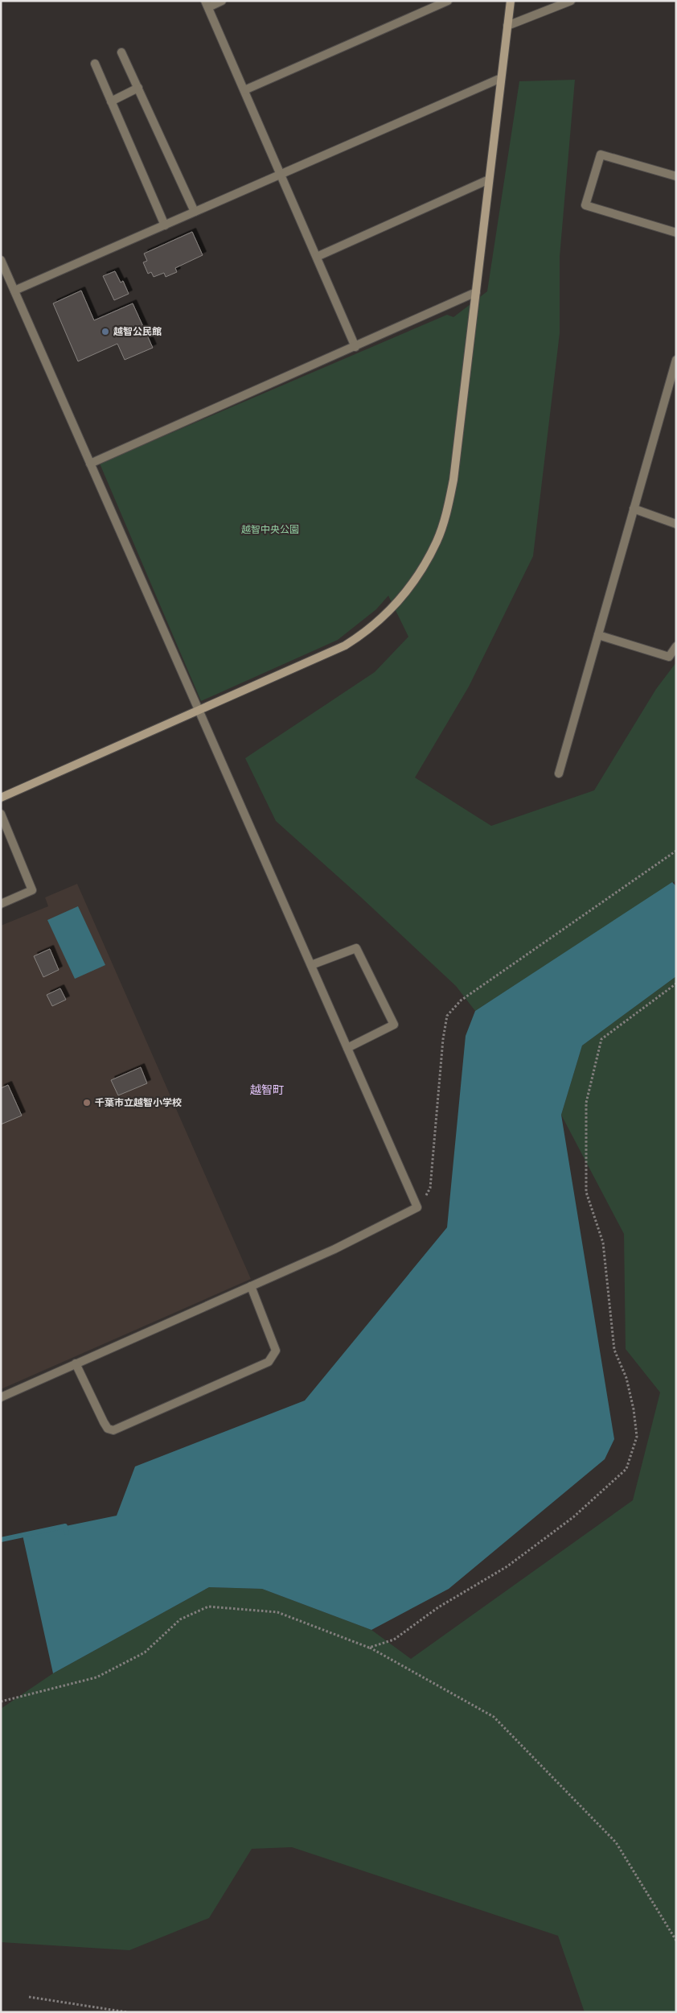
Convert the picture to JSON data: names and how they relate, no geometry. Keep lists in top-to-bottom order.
{
  "districts": ["越智町"],
  "parks": ["越智中央公園"],
  "places": ["越智公民館", "千葉市立越智小学校"]
}
